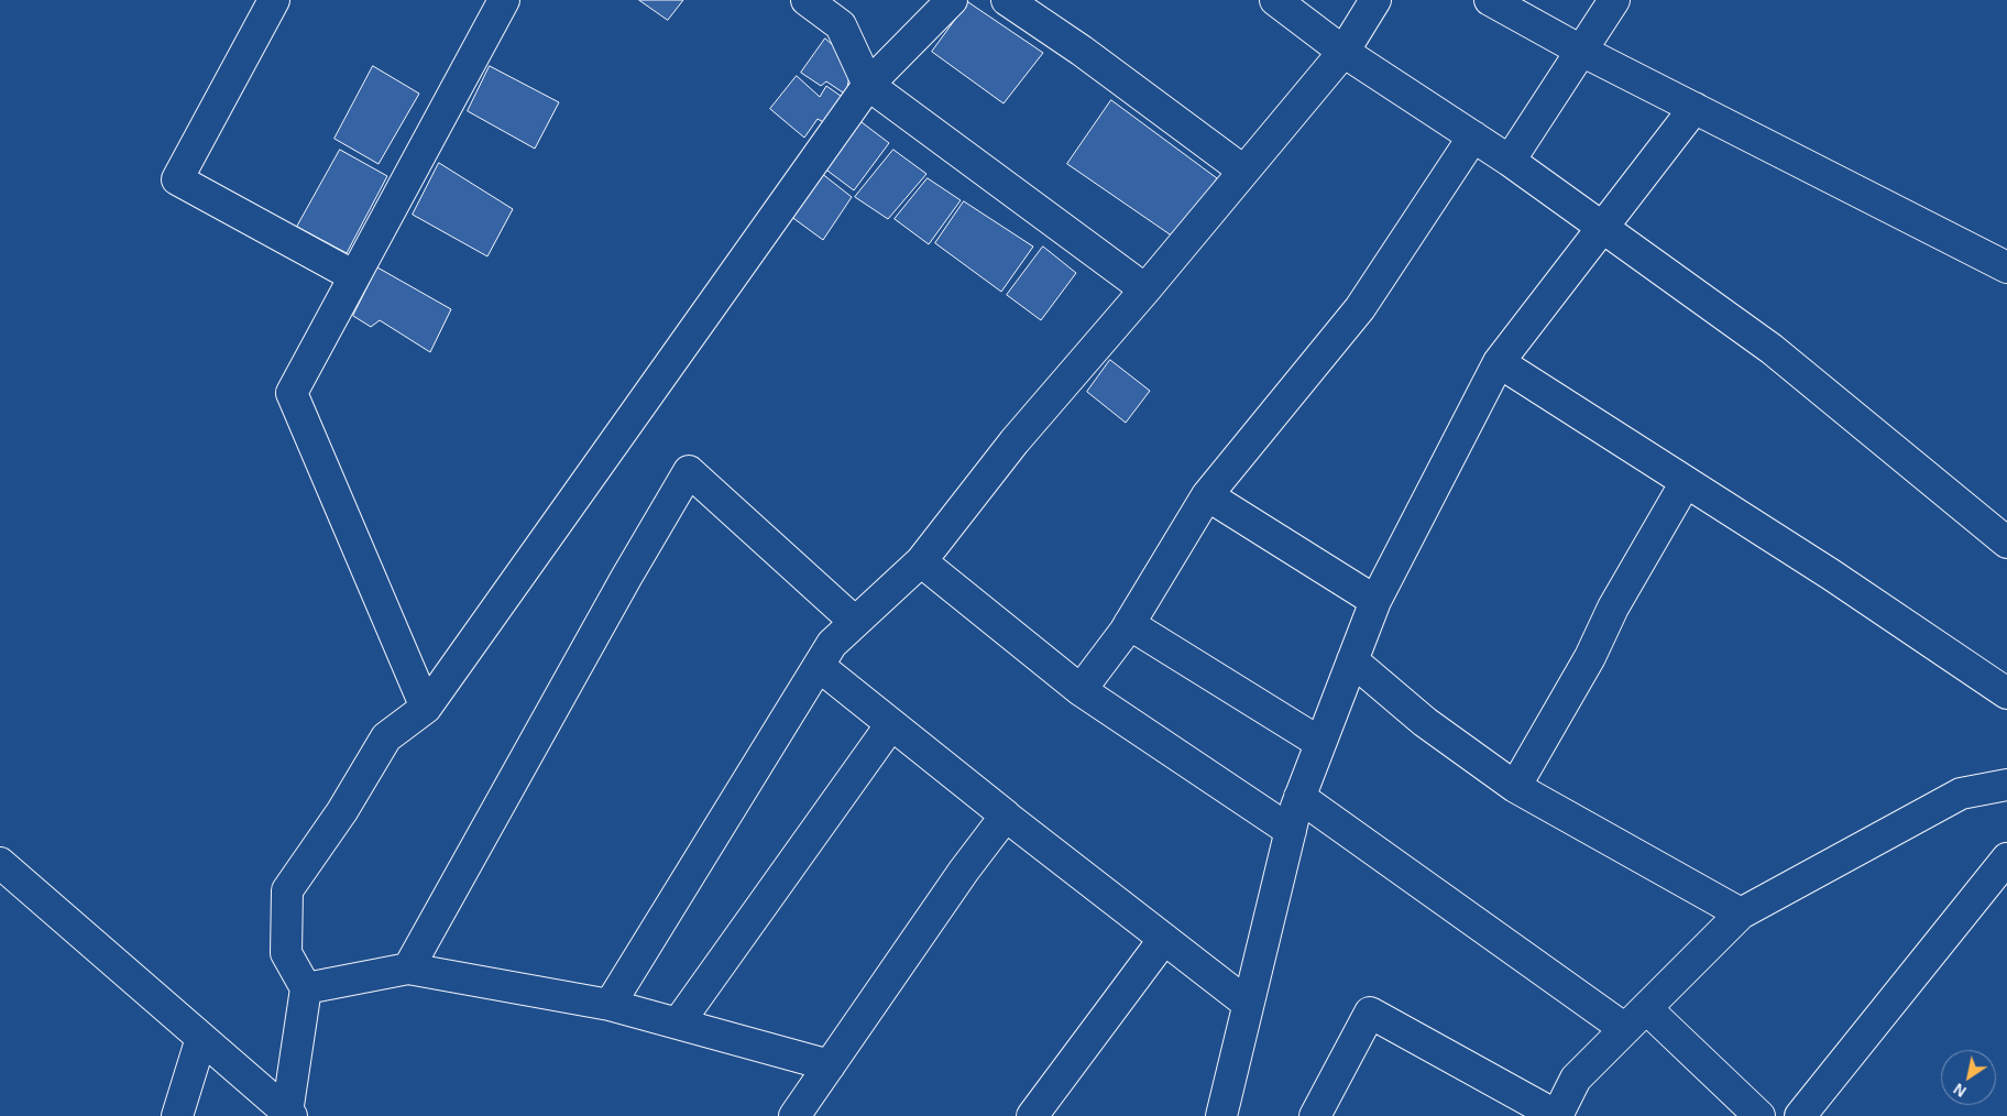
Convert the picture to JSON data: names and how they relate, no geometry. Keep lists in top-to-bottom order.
{
  "north": "bottom left"
}
